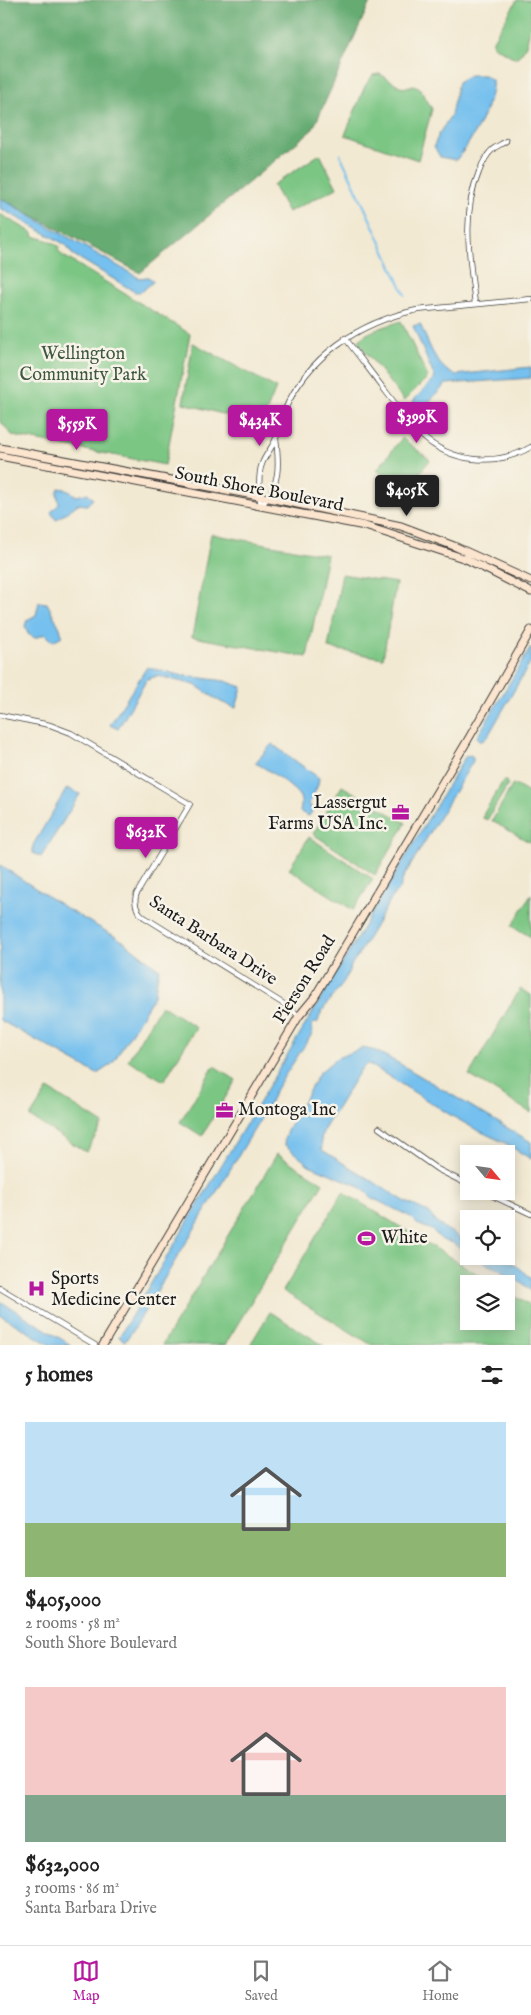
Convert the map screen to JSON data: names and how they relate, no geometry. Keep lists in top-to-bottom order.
{
  "streets": {
    "street": ["South Shore Boulevard", "Santa Barbara Drive", "Pierson Road"]
  },
  "crossings": [
    ["Santa Barbara Drive", "Pierson Road"]
  ],
  "parks": ["Wellington Community Park"],
  "places": {
    "office": ["Lassergut Farms USA Inc.", "Montoga Inc"],
    "sports": ["White"],
    "hospital": ["Sports Medicine Center"]
  },
  "north": "bottom right",
  "page": {
    "price": [
      "$399K",
      "$434K",
      "$559K",
      "$405K",
      "$632K"
    ],
    "heading": "5 homes",
    "list": [
      {
        "name": "$405,000",
        "note": "2 rooms · 58 m² · South Shore Boulevard"
      },
      {
        "name": "$632,000",
        "note": "3 rooms · 86 m² · Santa Barbara Drive"
      }
    ],
    "tabs": ["Map", "Saved", "Home"]
  }
}
